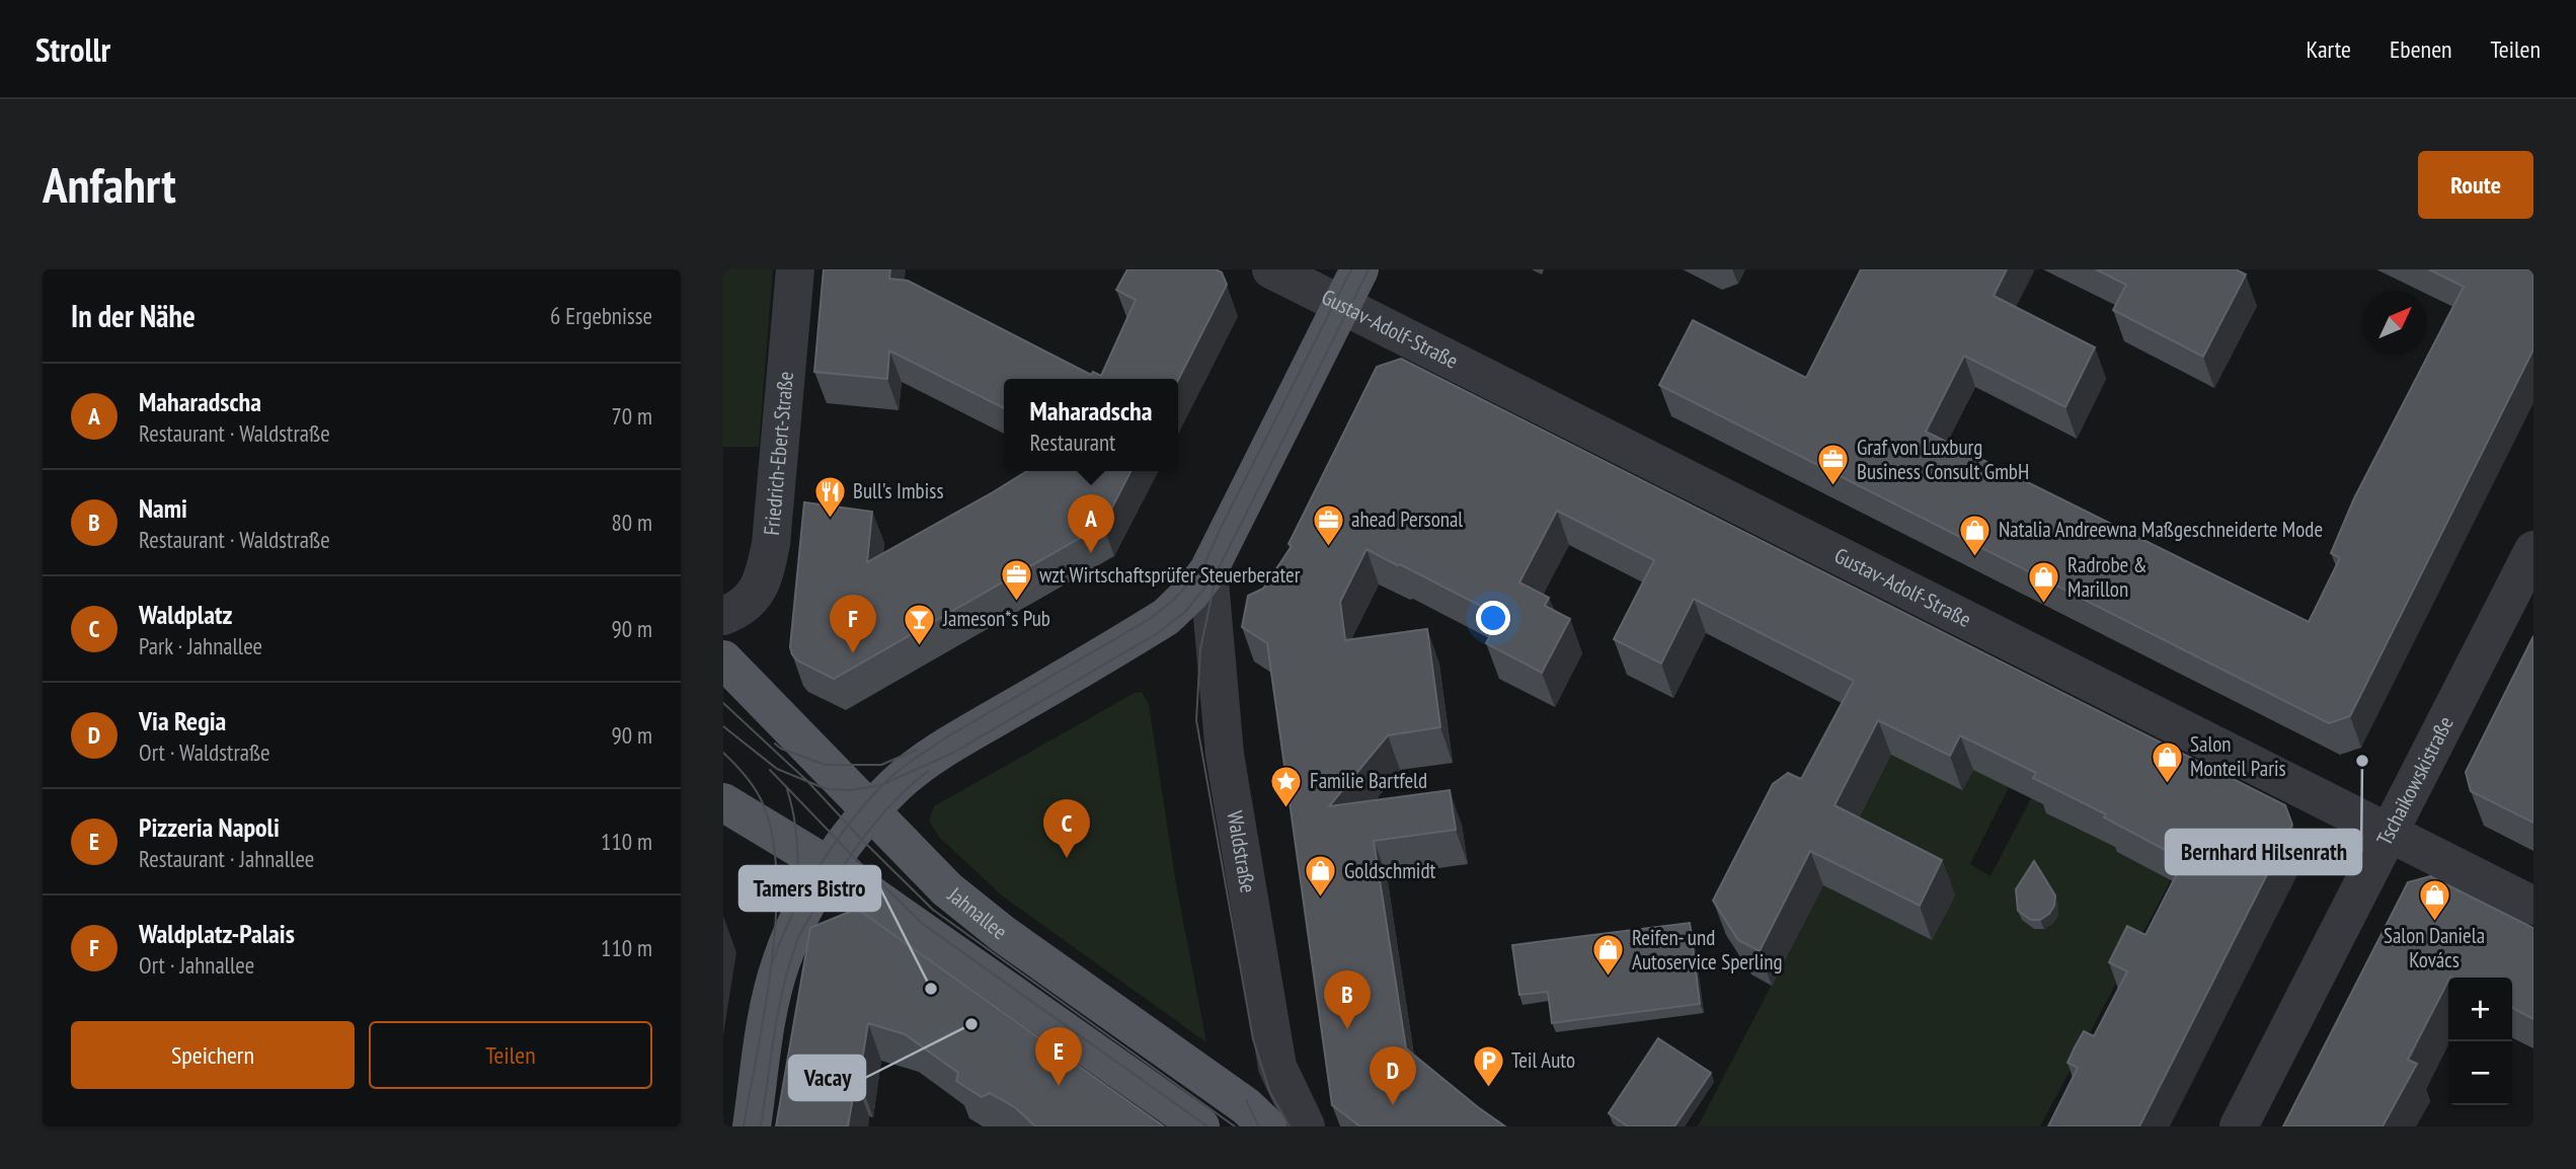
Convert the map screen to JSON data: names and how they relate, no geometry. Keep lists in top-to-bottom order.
{
  "streets": {
    "main road": ["Jahnallee"],
    "street": [
      "Gustav-Adolf-Straße",
      "Friedrich-Ebert-Straße",
      "Tschaikowskistraße",
      "Waldstraße"
    ]
  },
  "crossings": [
    ["Gustav-Adolf-Straße", "Tschaikowskistraße"]
  ],
  "places": {
    "office": ["Graf von Luxburg Business Consult GmbH", "ahead Personal", "wzt Wirtschaftsprüfer Steuerberater"],
    "restaurant": ["Bull's Imbiss"],
    "shop": [
      "Natalia Andreewna Maßgeschneiderte Mode",
      "Radrobe & Marillon",
      "Salon Monteil Paris",
      "Goldschmidt",
      "Salon Daniela Kovács",
      "Reifen- und Autoservice Sperling"
    ],
    "bar": ["Jameson*s Pub"],
    "other": ["Bernhard Hilsenrath", "Tamers Bistro", "Vacay"],
    "place": ["Familie Bartfeld"],
    "parking": ["Teil Auto"]
  },
  "north": "top right",
  "page": {
    "header": "Strollr",
    "nav": ["Karte", "Ebenen", "Teilen"],
    "buttons": [
      "Route",
      ["Speichern", "Teilen"]
    ],
    "title": "Anfahrt",
    "heading": ["In der Nähe", "6 Ergebnisse"],
    "list": [
      {
        "mark": "A",
        "name": "Maharadscha",
        "note": "Restaurant · Waldstraße",
        "value": "70 m"
      },
      {
        "mark": "B",
        "name": "Nami",
        "note": "Restaurant · Waldstraße",
        "value": "80 m"
      },
      {
        "mark": "C",
        "name": "Waldplatz",
        "note": "Park · Jahnallee",
        "value": "90 m"
      },
      {
        "mark": "D",
        "name": "Via Regia",
        "note": "Ort · Waldstraße",
        "value": "90 m"
      },
      {
        "mark": "E",
        "name": "Pizzeria Napoli",
        "note": "Restaurant · Jahnallee",
        "value": "110 m"
      },
      {
        "mark": "F",
        "name": "Waldplatz-Palais",
        "note": "Ort · Jahnallee",
        "value": "110 m"
      }
    ],
    "popup": ["Maharadscha", "Restaurant"],
    "pins": [
      "A",
      "F",
      "C",
      "B",
      "E",
      "D"
    ],
    "map_buttons": ["+", "−"]
  }
}
